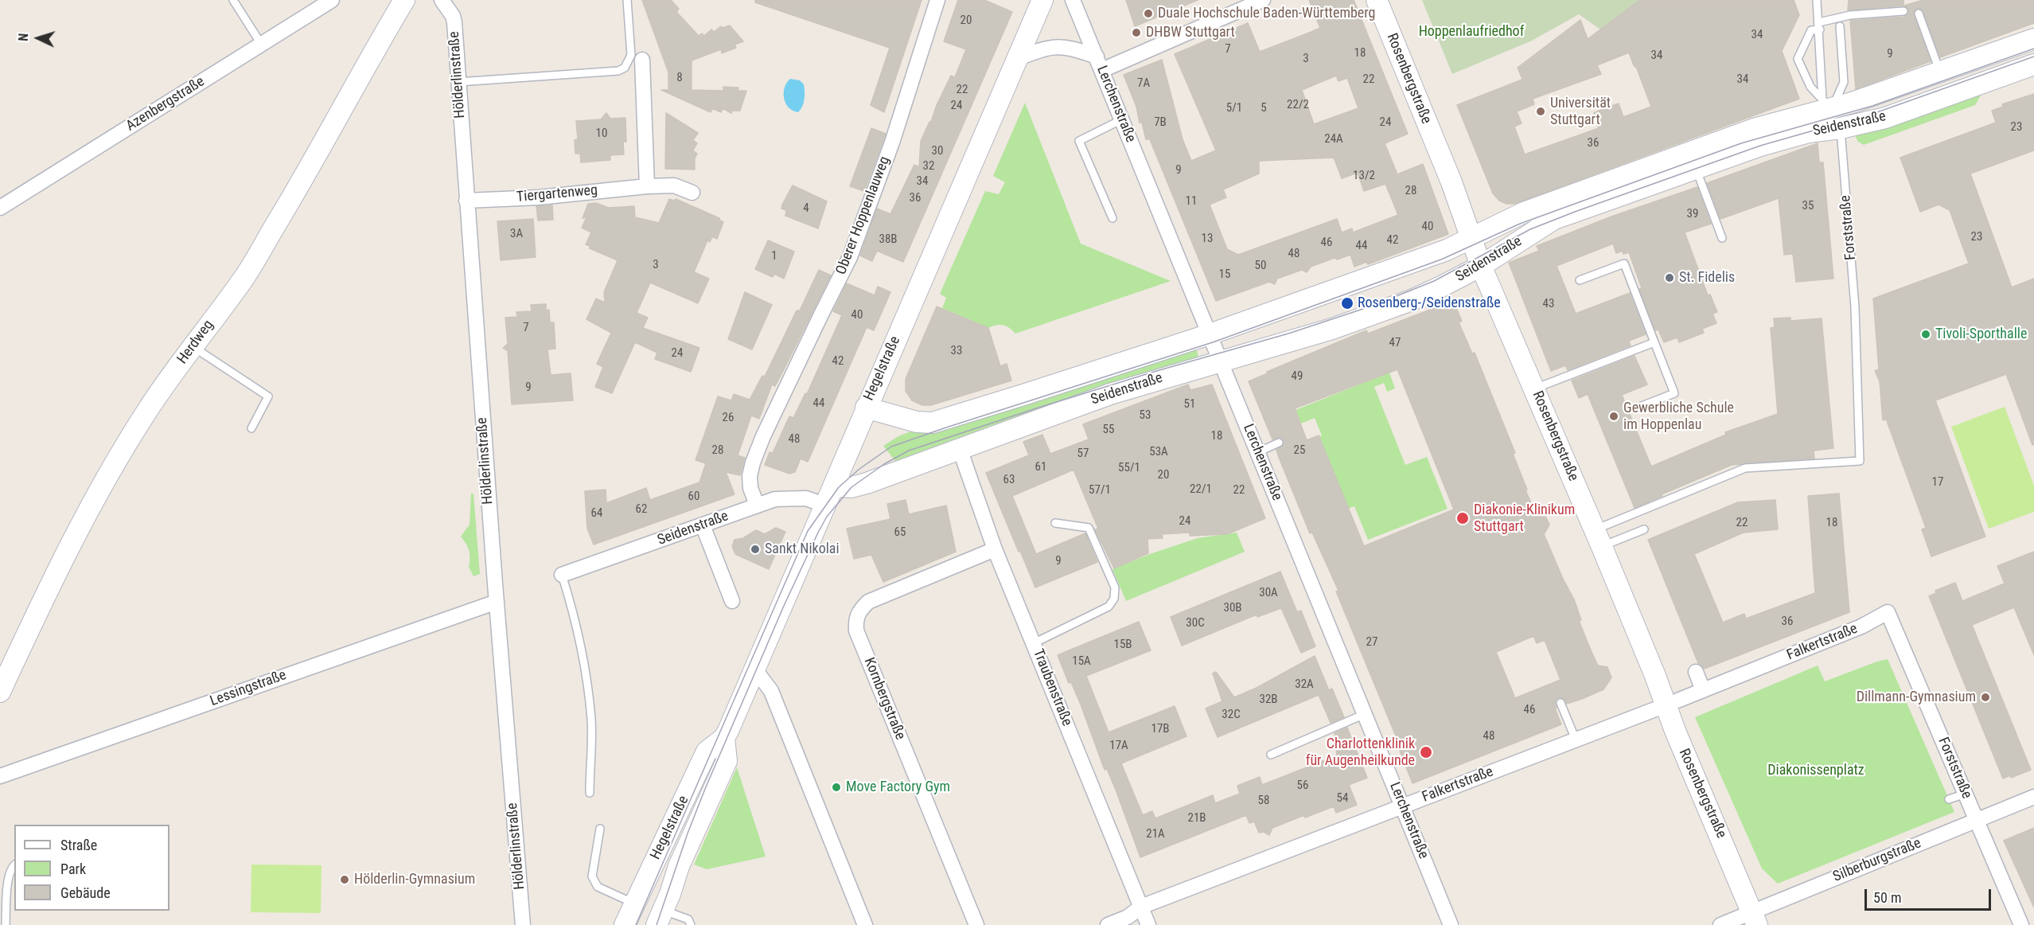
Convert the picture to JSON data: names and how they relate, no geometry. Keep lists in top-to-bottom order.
{
  "streets": {
    "street": [
      "Hölderlinstraße",
      "Rosenbergstraße",
      "Azenbergstraße",
      "Lerchenstraße",
      "Seidenstraße",
      "Tiergartenweg",
      "Oberer Hoppenlauweg",
      "Forststraße",
      "Herdweg",
      "Hegelstraße",
      "Falkertstraße",
      "Traubenstraße",
      "Lessingstraße",
      "Kornbergstraße",
      "Silberburgstraße"
    ]
  },
  "crossings": [
    ["Hölderlinstraße", "Tiergartenweg"],
    ["Hölderlinstraße", "Lessingstraße"],
    ["Rosenbergstraße", "Seidenstraße"],
    ["Rosenbergstraße", "Forststraße"],
    ["Rosenbergstraße", "Falkertstraße"],
    ["Rosenbergstraße", "Silberburgstraße"],
    ["Lerchenstraße", "Seidenstraße"],
    ["Lerchenstraße", "Falkertstraße"],
    ["Seidenstraße", "Oberer Hoppenlauweg"],
    ["Seidenstraße", "Forststraße"],
    ["Seidenstraße", "Hegelstraße"],
    ["Seidenstraße", "Traubenstraße"],
    ["Forststraße", "Falkertstraße"],
    ["Forststraße", "Silberburgstraße"],
    ["Falkertstraße", "Traubenstraße"],
    ["Traubenstraße", "Kornbergstraße"]
  ],
  "parks": ["Hoppenlaufriedhof", "Diakonissenplatz"],
  "places": [
    "Duale Hochschule Baden-Württemberg",
    "DHBW Stuttgart",
    "Universität Stuttgart",
    "St. Fidelis",
    "Rosenberg-/Seidenstraße",
    "Tivoli-Sporthalle",
    "Gewerbliche Schule im Hoppenlau",
    "Diakonie-Klinikum Stuttgart",
    "Sankt Nikolai",
    "Dillmann-Gymnasium",
    "Charlottenklinik für Augenheilkunde",
    "Move Factory Gym",
    "Hölderlin-Gymnasium"
  ],
  "house_numbers": [
    "20",
    "34",
    "7",
    "18",
    "9",
    "34",
    "3",
    "8",
    "22",
    "34",
    "7A",
    "22",
    "22/2",
    "24",
    "5/1",
    "5",
    "7B",
    "24",
    "23",
    "10",
    "24A",
    "36",
    "30",
    "32",
    "9",
    "13/2",
    "34",
    "28",
    "36",
    "11",
    "35",
    "4",
    "39",
    "40",
    "3A",
    "23",
    "13",
    "38B",
    "42",
    "46",
    "44",
    "48",
    "1",
    "3",
    "50",
    "15",
    "43",
    "40",
    "7",
    "47",
    "33",
    "24",
    "42",
    "49",
    "9",
    "44",
    "51",
    "53",
    "26",
    "55",
    "18",
    "48",
    "28",
    "25",
    "53A",
    "57",
    "61",
    "55/1",
    "20",
    "63",
    "17",
    "22/1",
    "57/1",
    "22",
    "60",
    "62",
    "64",
    "24",
    "22",
    "18",
    "65",
    "9",
    "30A",
    "30B",
    "36",
    "30C",
    "27",
    "15B",
    "15A",
    "32A",
    "32B",
    "46",
    "32C",
    "17B",
    "48",
    "17A",
    "56",
    "54",
    "58",
    "21B",
    "21A"
  ],
  "legend": ["Straße", "Park", "Gebäude"],
  "scale_bar": "50 m",
  "north": "left"
}
